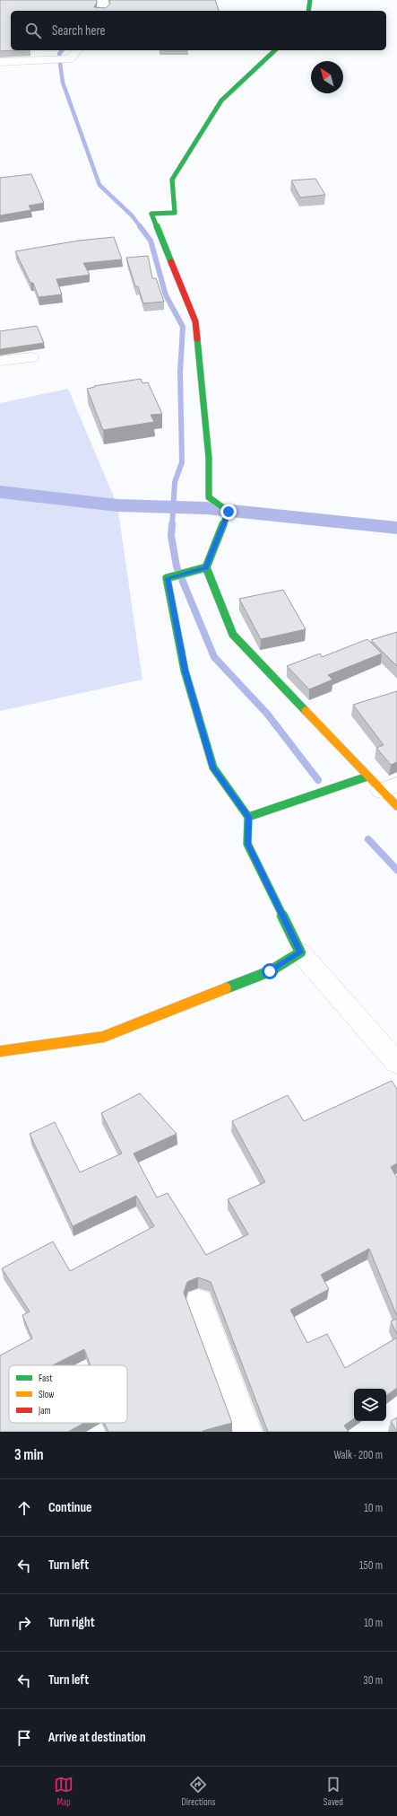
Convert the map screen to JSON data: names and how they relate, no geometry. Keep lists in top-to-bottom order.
{
  "legend": ["Fast", "Slow", "Jam"],
  "north": "top left",
  "page": {
    "search": "Search here",
    "heading": ["3 min", "Walk · 200 m"],
    "list": [
      ["Continue", "10 m"],
      ["Turn left", "150 m"],
      ["Turn right", "10 m"],
      ["Turn left", "30 m"],
      "Arrive at destination"
    ],
    "nav": ["Map", "Directions", "Saved"]
  }
}
